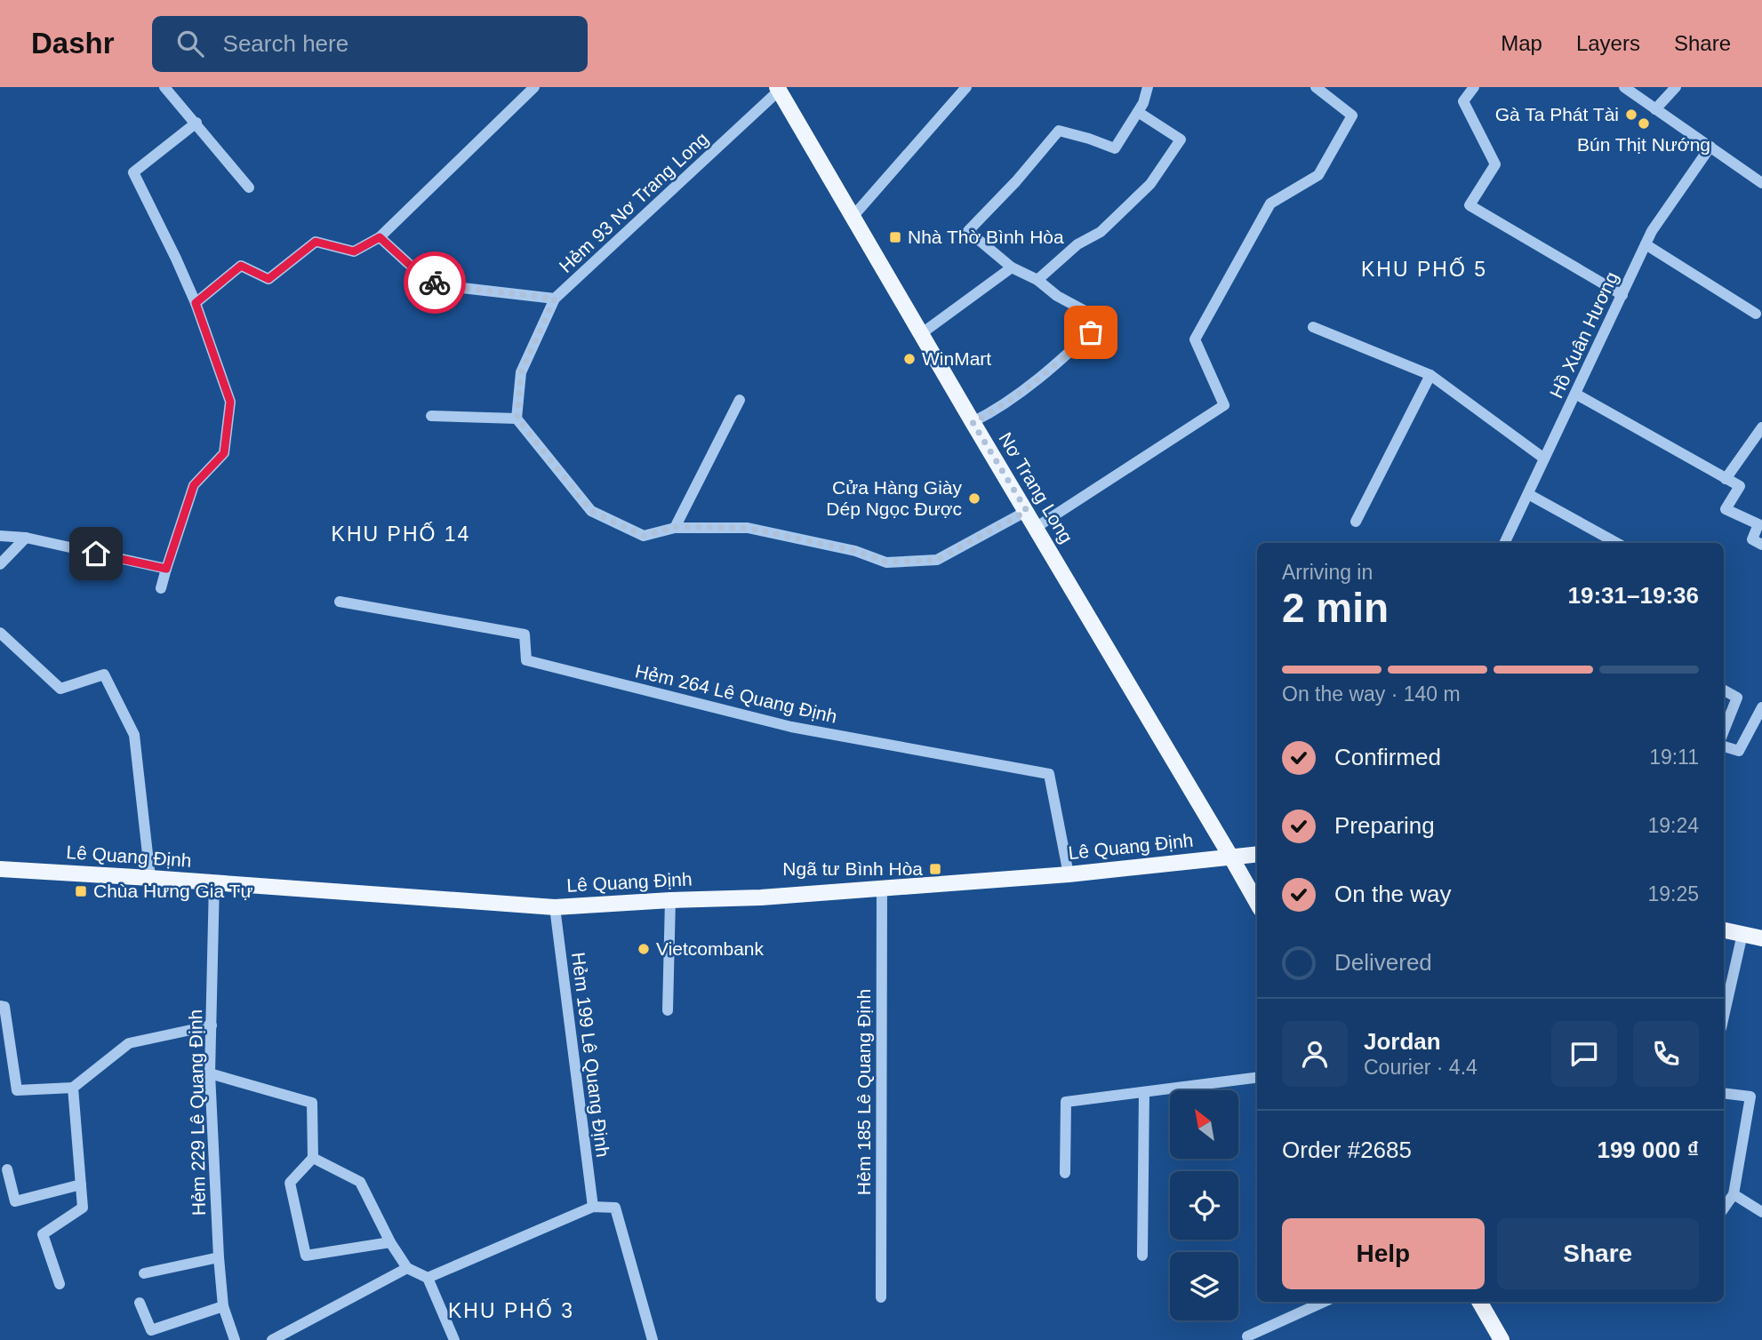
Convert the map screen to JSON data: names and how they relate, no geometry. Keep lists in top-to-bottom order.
{
  "streets": {
    "main road": ["Nơ Trang Long", "Lê Quang Định"],
    "street": [
      "Hẻm 93 Nơ Trang Long",
      "Hồ Xuân Hương",
      "Hẻm 264 Lê Quang Định",
      "Hẻm 199 Lê Quang Định",
      "Hẻm 185 Lê Quang Định",
      "Hẻm 229 Lê Quang Định"
    ]
  },
  "crossings": [
    ["Hẻm 93 Nơ Trang Long", "Nơ Trang Long"],
    ["Nơ Trang Long", "Lê Quang Định"],
    ["Hẻm 264 Lê Quang Định", "Lê Quang Định"],
    ["Lê Quang Định", "Hẻm 199 Lê Quang Định"],
    ["Lê Quang Định", "Hẻm 185 Lê Quang Định"],
    ["Lê Quang Định", "Hẻm 229 Lê Quang Định"]
  ],
  "districts": ["KHU PHỐ 5", "KHU PHỐ 14", "KHU PHỐ 3"],
  "places": {
    "other": [
      "Gà Ta Phát Tài",
      "Bún Thịt Nướng",
      "WinMart",
      "Cửa Hàng Giày Dép Ngọc Được",
      "Vietcombank"
    ],
    "transit": ["Nhà Thờ Bình Hòa", "Ngã tư Bình Hòa", "Chùa Hưng Gia Tự"]
  },
  "north": "top left",
  "page": {
    "header": "Dashr",
    "search": "Search here",
    "nav": ["Map", "Layers", "Share"],
    "heading": ["2 min", "Arriving in", "19:31–19:36"],
    "panel": [
      "Jordan",
      "Courier · 4.4",
      "Order #2685",
      "199 000 ₫"
    ],
    "bar": "On the way · 140 m",
    "list": [
      ["Confirmed", "19:11"],
      ["Preparing", "19:24"],
      ["On the way", "19:25"],
      "Delivered"
    ],
    "buttons": ["Help", "Share"]
  }
}
